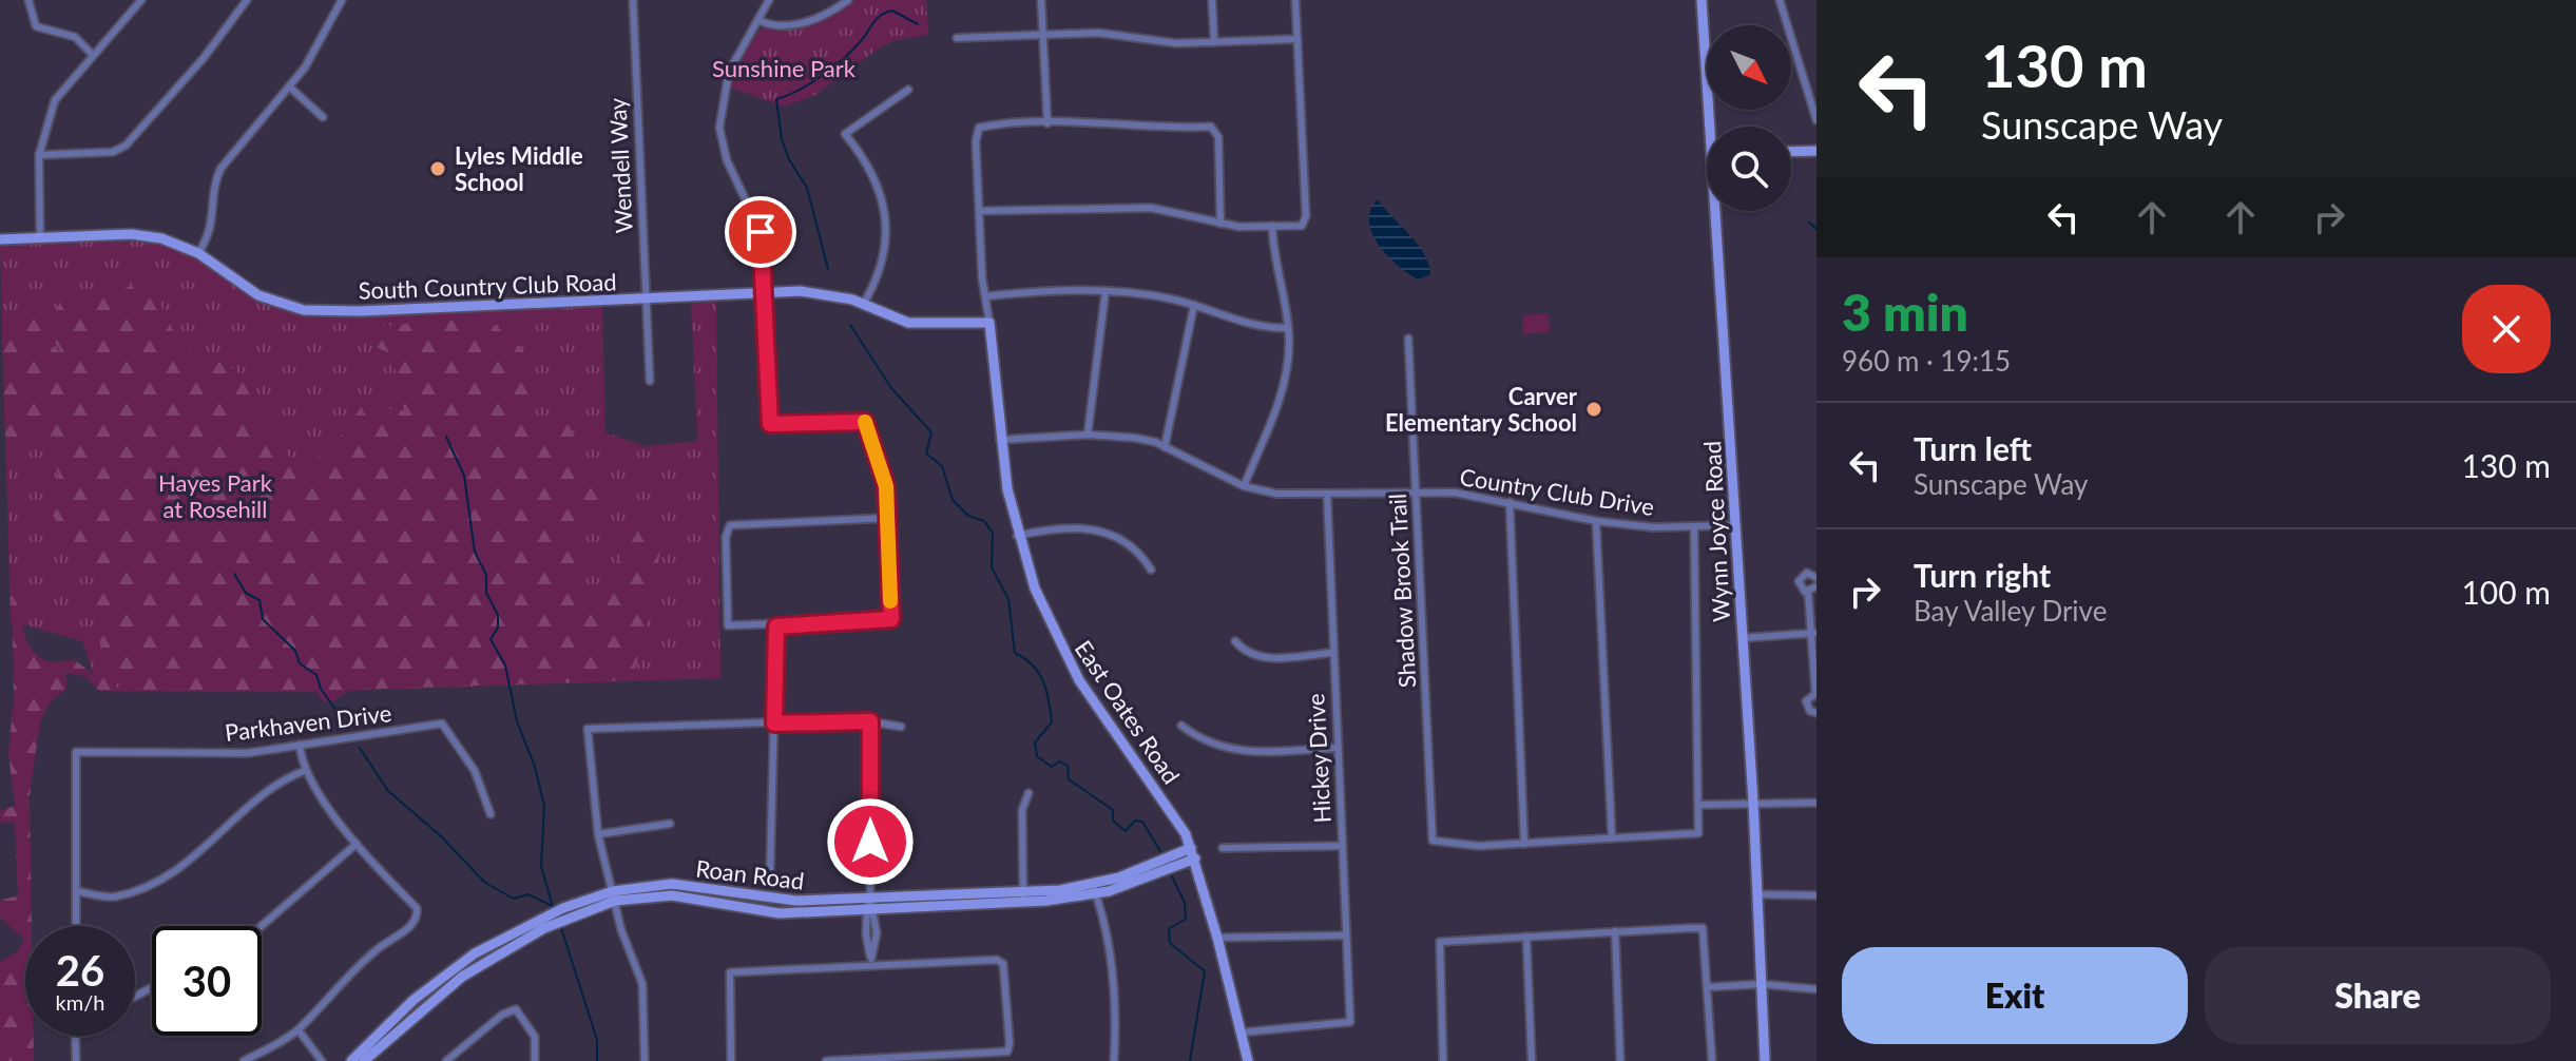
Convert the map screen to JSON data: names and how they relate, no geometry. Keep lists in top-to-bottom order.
{
  "streets": {
    "street": [
      "Wendell Way",
      "South Country Club Road",
      "Country Club Drive",
      "Wynn Joyce Road",
      "Shadow Brook Trail",
      "East Oates Road",
      "Parkhaven Drive",
      "Hickey Drive",
      "Roan Road"
    ]
  },
  "crossings": [
    ["Wendell Way", "South Country Club Road"],
    ["South Country Club Road", "East Oates Road"],
    ["Country Club Drive", "Wynn Joyce Road"],
    ["Country Club Drive", "Shadow Brook Trail"],
    ["Country Club Drive", "Hickey Drive"],
    ["East Oates Road", "Hickey Drive"],
    ["East Oates Road", "Roan Road"]
  ],
  "parks": ["Sunshine Park", "Hayes Park at Rosehill"],
  "places": ["Lyles Middle School", "Carver Elementary School"],
  "north": "bottom right",
  "page": {
    "turn": ["130 m", "Sunscape Way"],
    "heading": ["3 min", "960 m · 19:15"],
    "list": [
      {
        "name": "Turn left",
        "note": "Sunscape Way",
        "value": "130 m"
      },
      {
        "name": "Turn right",
        "note": "Bay Valley Drive",
        "value": "100 m"
      }
    ],
    "speed": "26 km/h",
    "limit": "30",
    "buttons": ["Exit", "Share"]
  }
}
